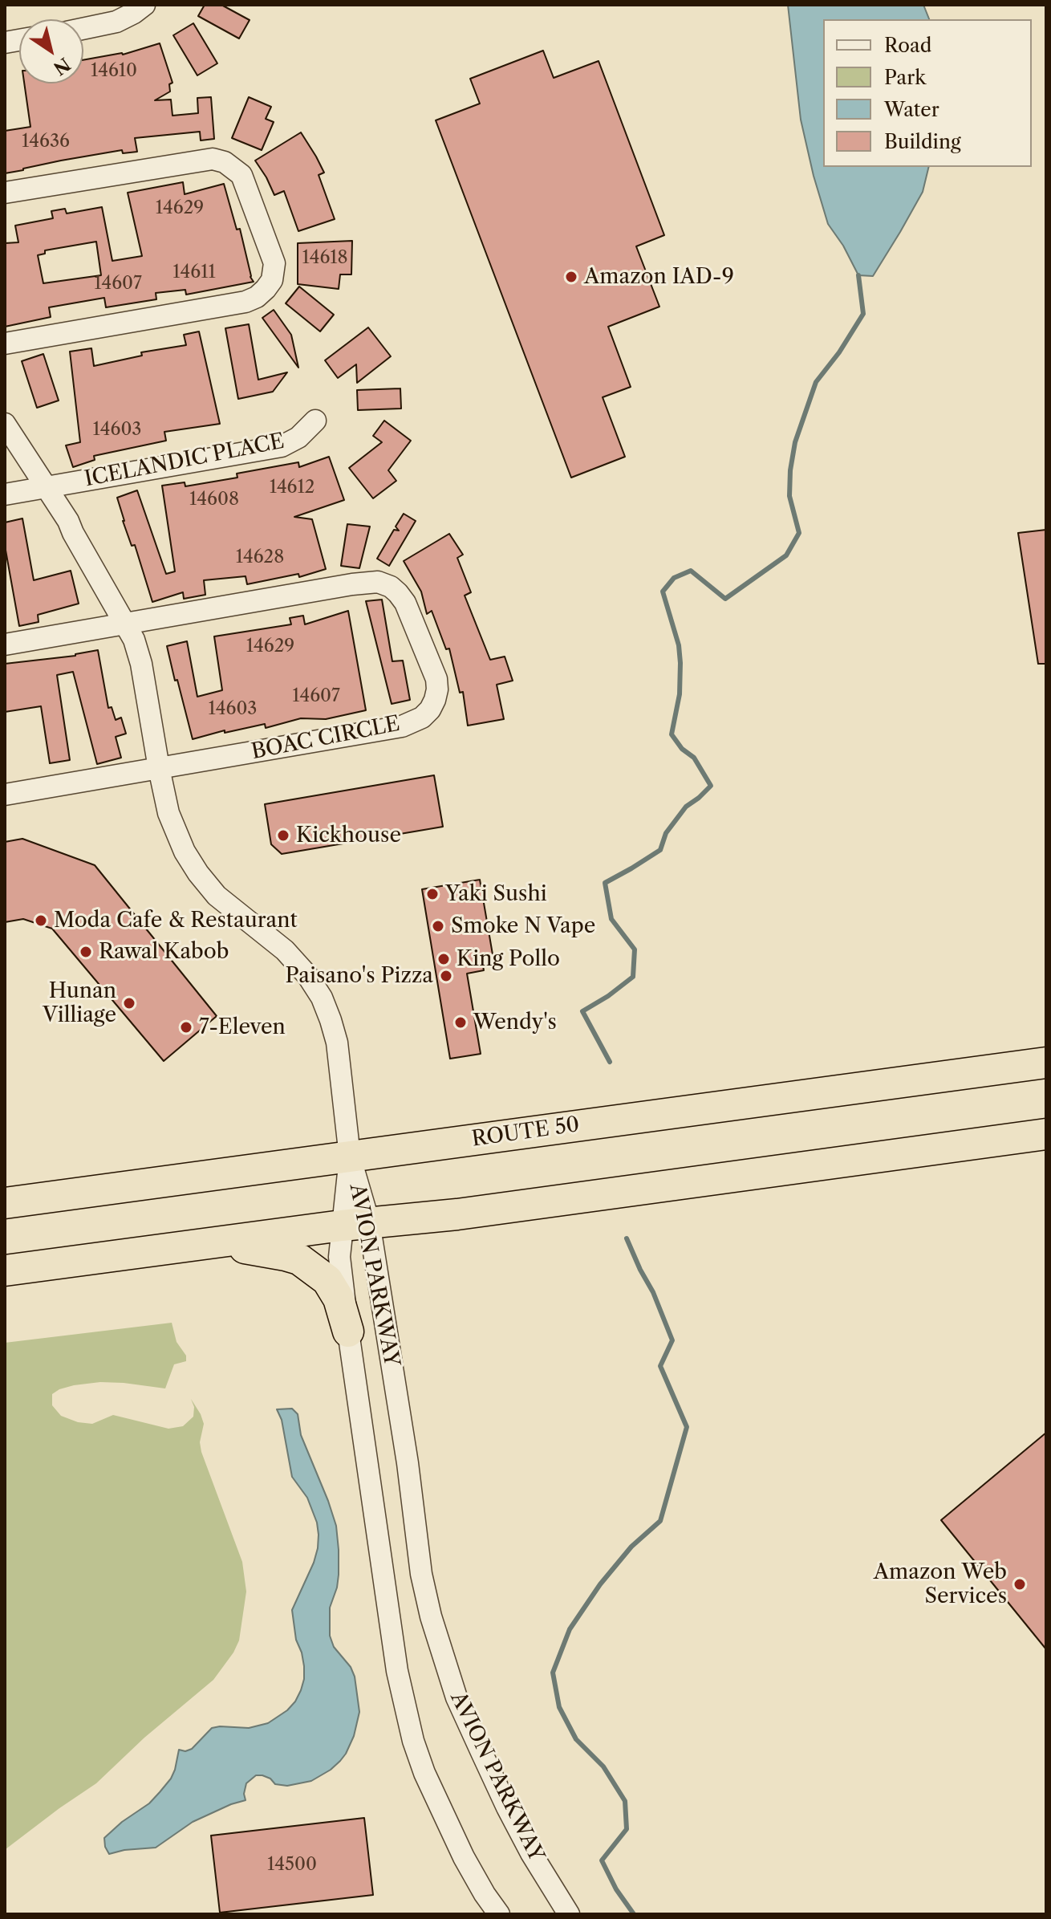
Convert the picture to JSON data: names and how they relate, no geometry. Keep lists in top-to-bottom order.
{
  "streets": {
    "highway": ["ROUTE 50"],
    "street": ["ICELANDIC PLACE", "BOAC CIRCLE", "AVION PARKWAY"]
  },
  "crossings": [
    ["ICELANDIC PLACE", "AVION PARKWAY"],
    ["BOAC CIRCLE", "AVION PARKWAY"],
    ["ROUTE 50", "AVION PARKWAY"]
  ],
  "places": [
    "Amazon IAD-9",
    "Kickhouse",
    "Yaki Sushi",
    "Moda Cafe & Restaurant",
    "Smoke N Vape",
    "Rawal Kabob",
    "King Pollo",
    "Paisano's Pizza",
    "Hunan Villiage",
    "Wendy's",
    "7-Eleven",
    "Amazon Web Services"
  ],
  "house_numbers": [
    "14610",
    "14636",
    "14629",
    "14618",
    "14611",
    "14607",
    "14603",
    "14612",
    "14608",
    "14628",
    "14629",
    "14607",
    "14603",
    "14500"
  ],
  "legend": [
    "Road",
    "Park",
    "Water",
    "Building"
  ],
  "north": "bottom right"
}
